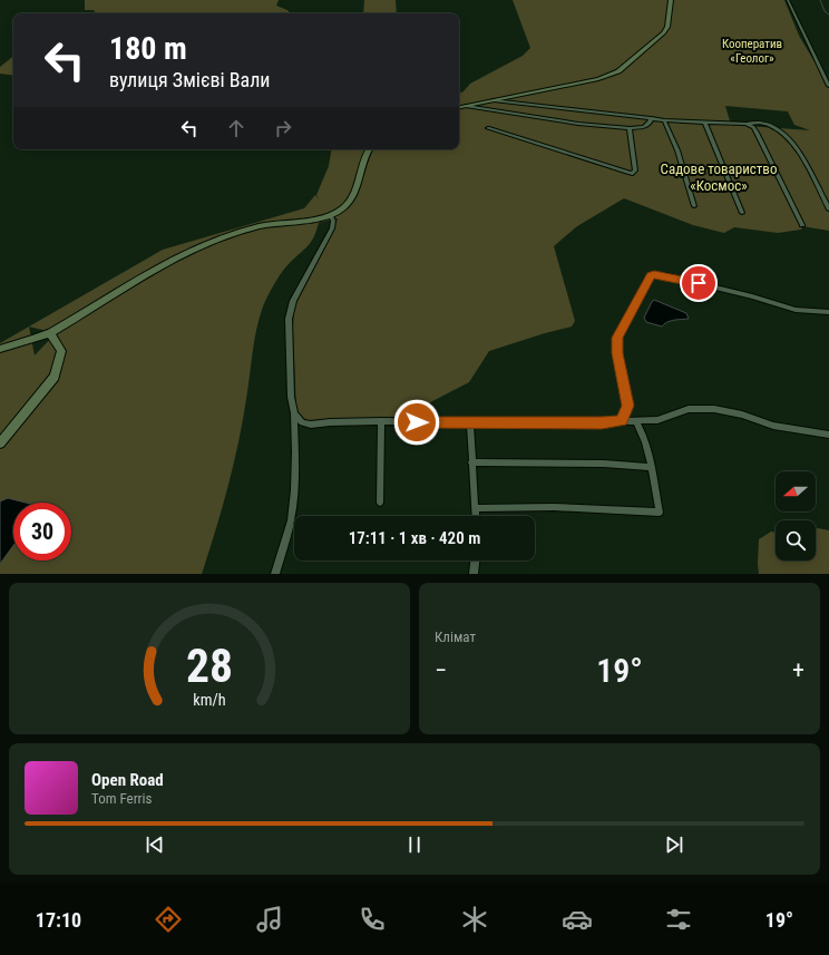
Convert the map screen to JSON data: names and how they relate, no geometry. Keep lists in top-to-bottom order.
{
  "parks": ["Кооператив «Геолог»", "Садове товариство «Космос»"],
  "north": "left",
  "page": {
    "turn": ["180 m", "вулиця Змієві Вали"],
    "limit": "30",
    "trip": "17:11 · 1 хв · 420 m",
    "tile": "Клімат",
    "heat": ["−", "19°", "+"],
    "song": ["Open Road", "Tom Ferris"],
    "tabs": ["17:10", "19°"],
    "gauge": ["28", "km/h"]
  }
}
